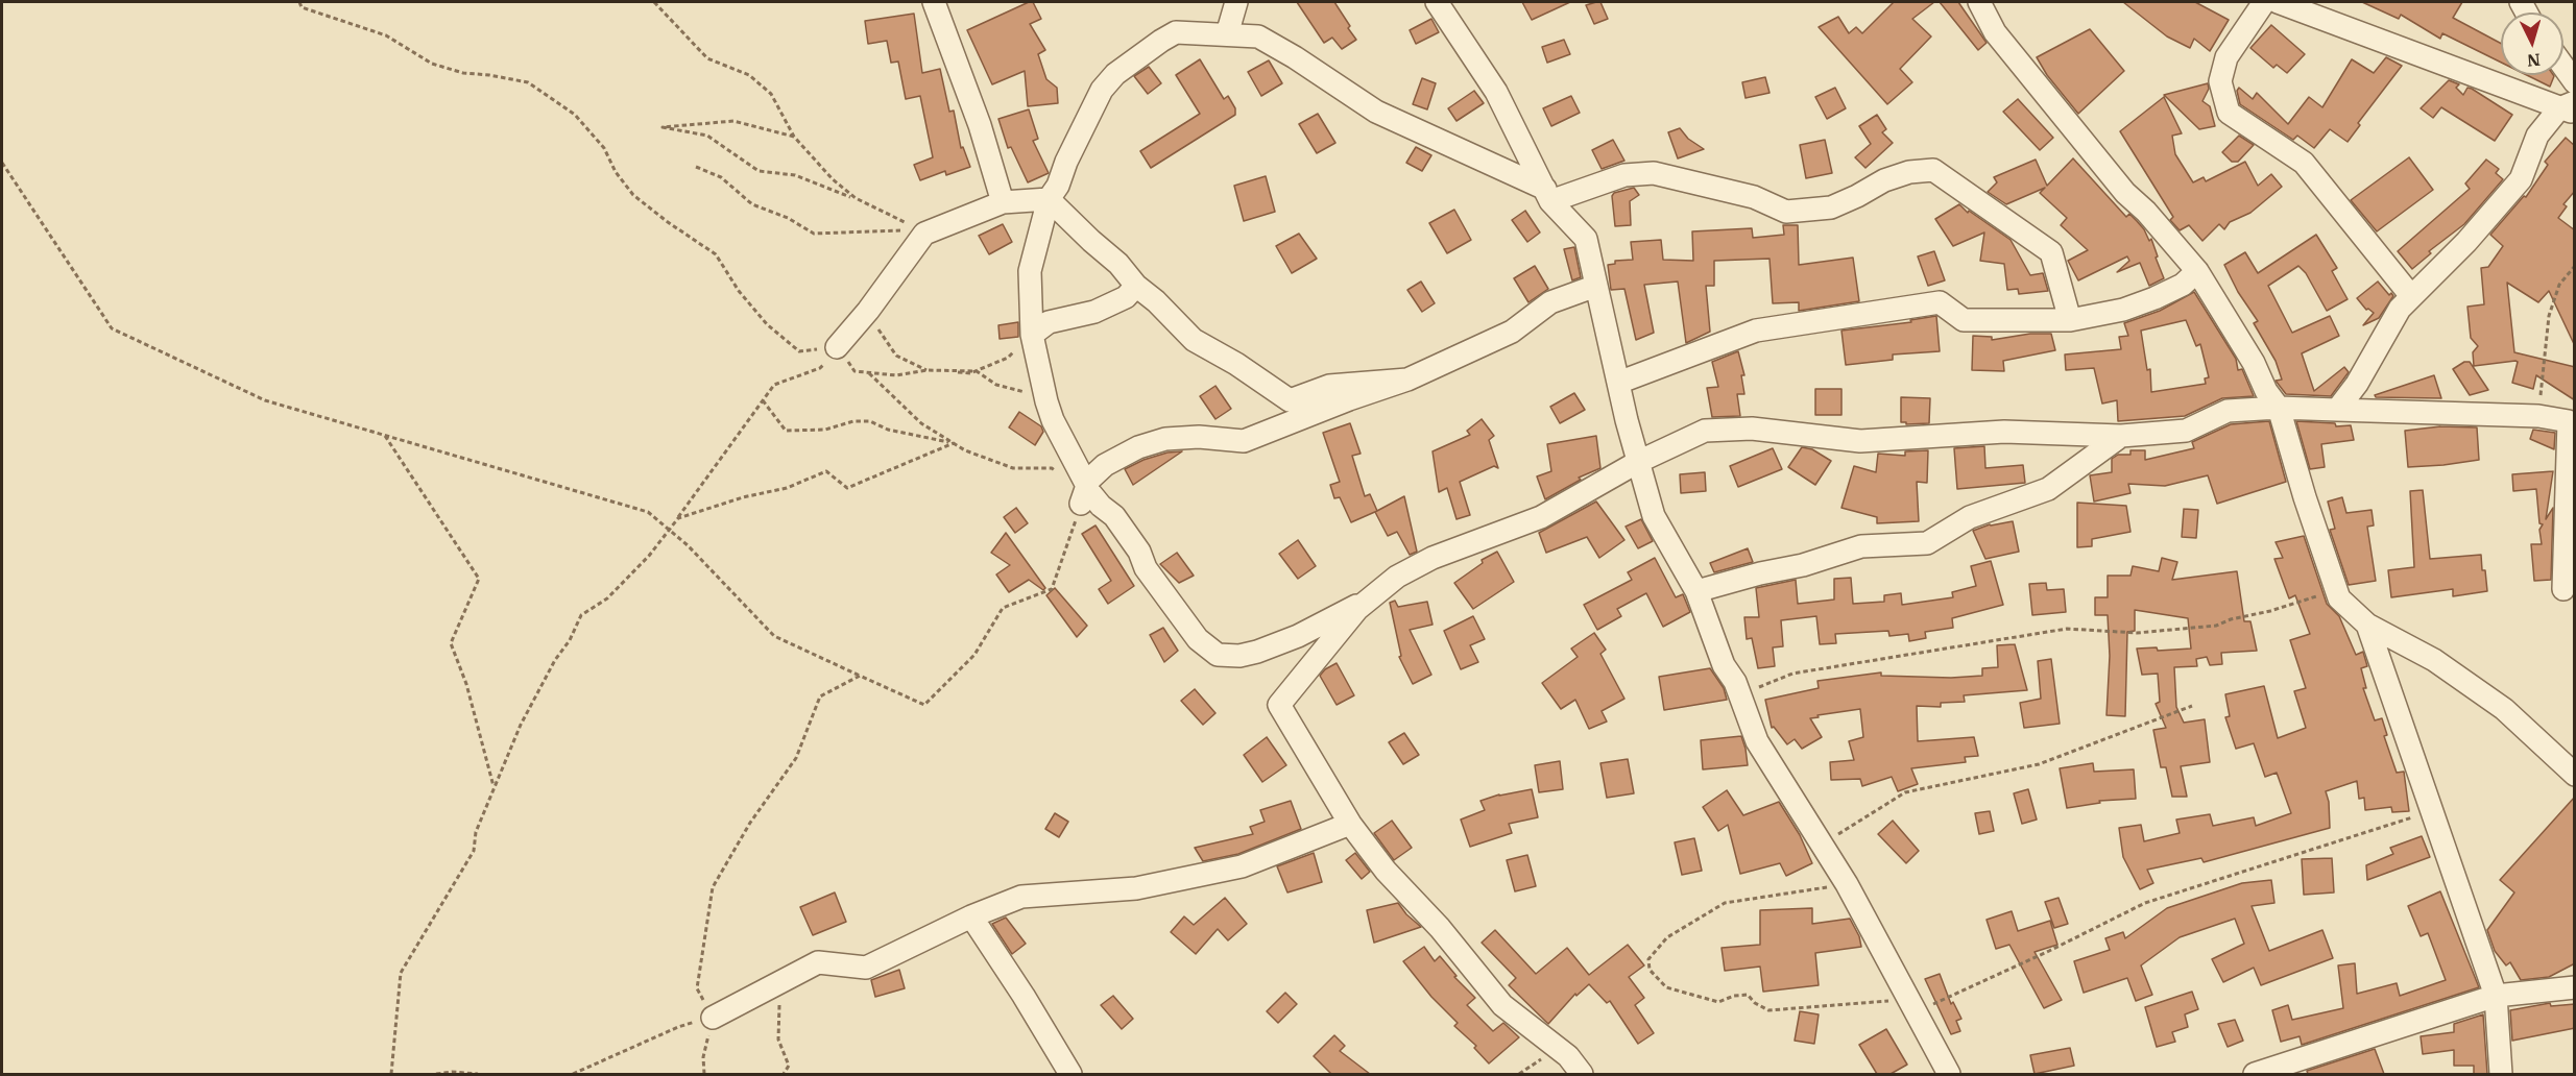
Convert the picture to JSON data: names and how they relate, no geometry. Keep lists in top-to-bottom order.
{
  "north": "bottom"
}
